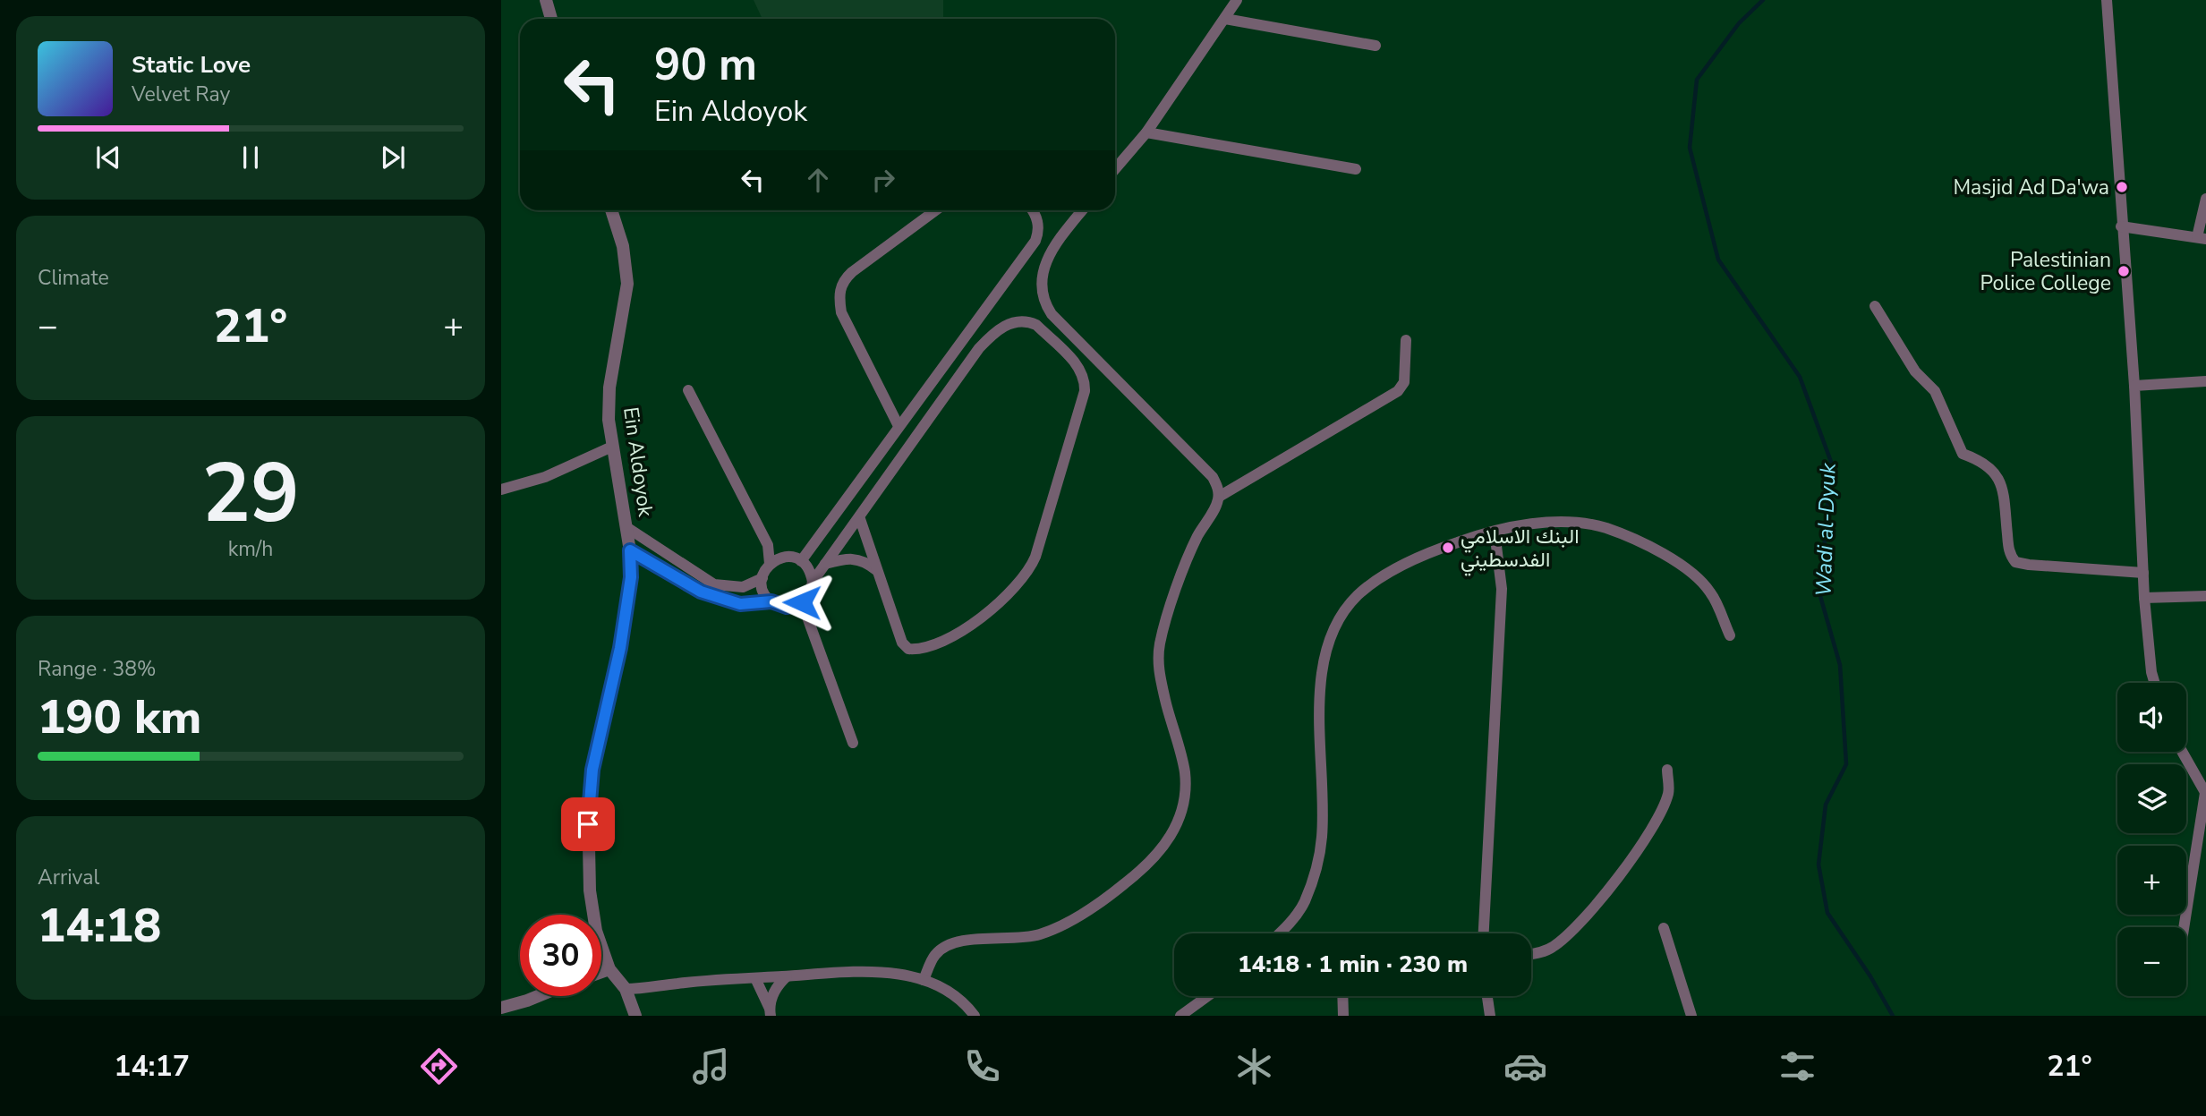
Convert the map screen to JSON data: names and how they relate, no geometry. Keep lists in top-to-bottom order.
{
  "streets": {
    "street": ["Ein Aldoyok"]
  },
  "water": ["Wadi al-Dyuk"],
  "places": ["Masjid Ad Da'wa", "Palestinian Police College", "البنك الاسلامي الفدسطيني"],
  "page": {
    "turn": ["90 m", "Ein Aldoyok"],
    "song": ["Static Love", "Velvet Ray"],
    "tile": [
      "Climate",
      ["29", "km/h"],
      ["Range · 38%", "190 km"],
      ["Arrival", "14:18"]
    ],
    "heat": ["−", "21°", "+"],
    "map_buttons": ["+", "−"],
    "limit": "30",
    "trip": "14:18 · 1 min · 230 m",
    "tabs": ["14:17", "21°"]
  }
}
